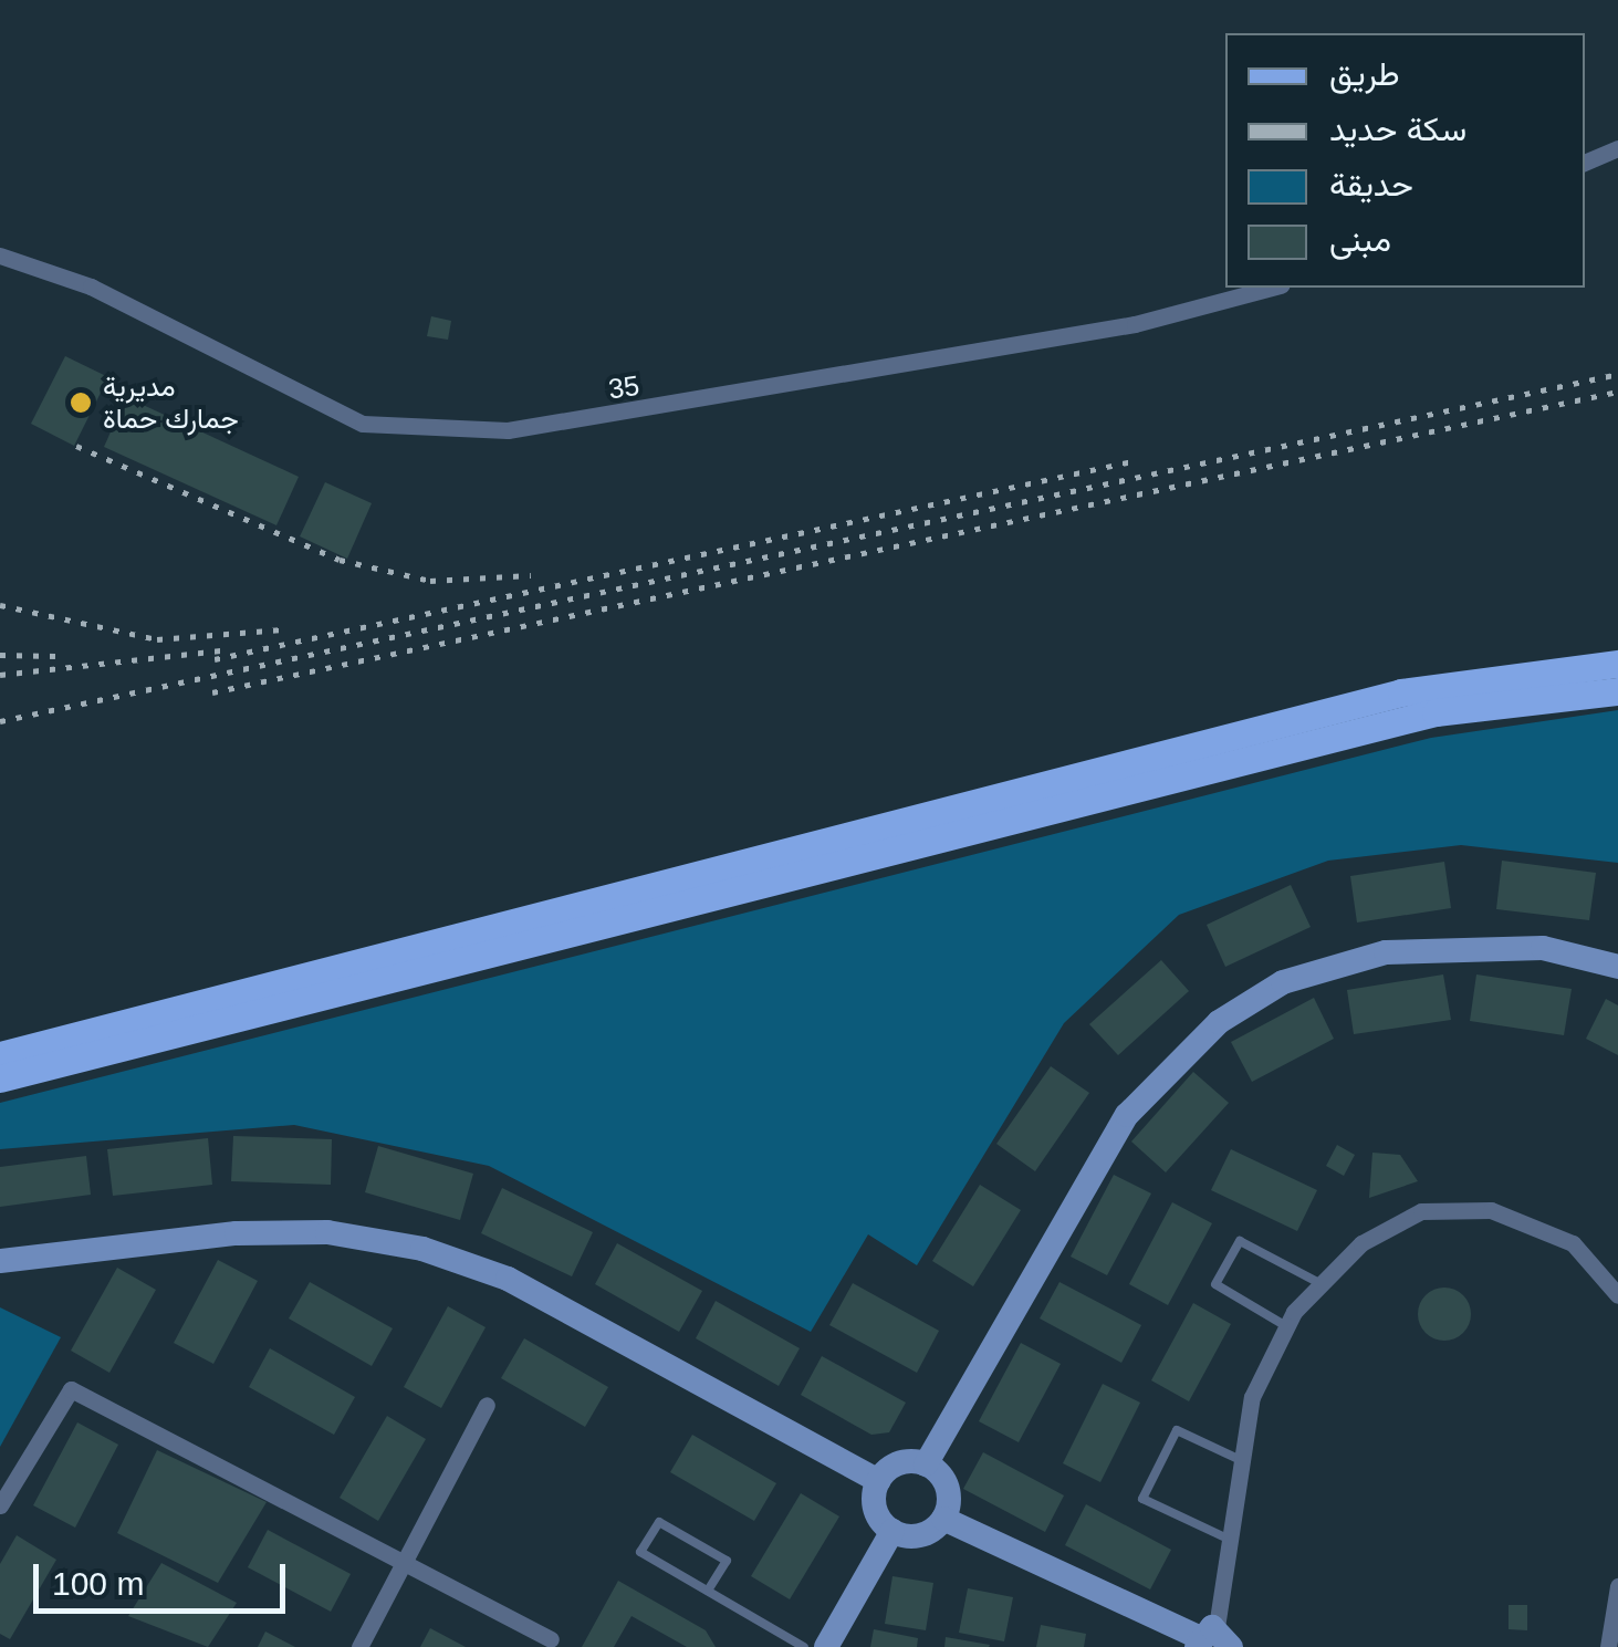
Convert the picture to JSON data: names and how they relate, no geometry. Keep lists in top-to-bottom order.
{
  "streets": {
    "street": ["35"]
  },
  "places": ["مديرية جمارك حماة"],
  "legend": [
    "طريق",
    "سكة حديد",
    "حديقة",
    "مبنى"
  ],
  "scale_bar": "100 m"
}
